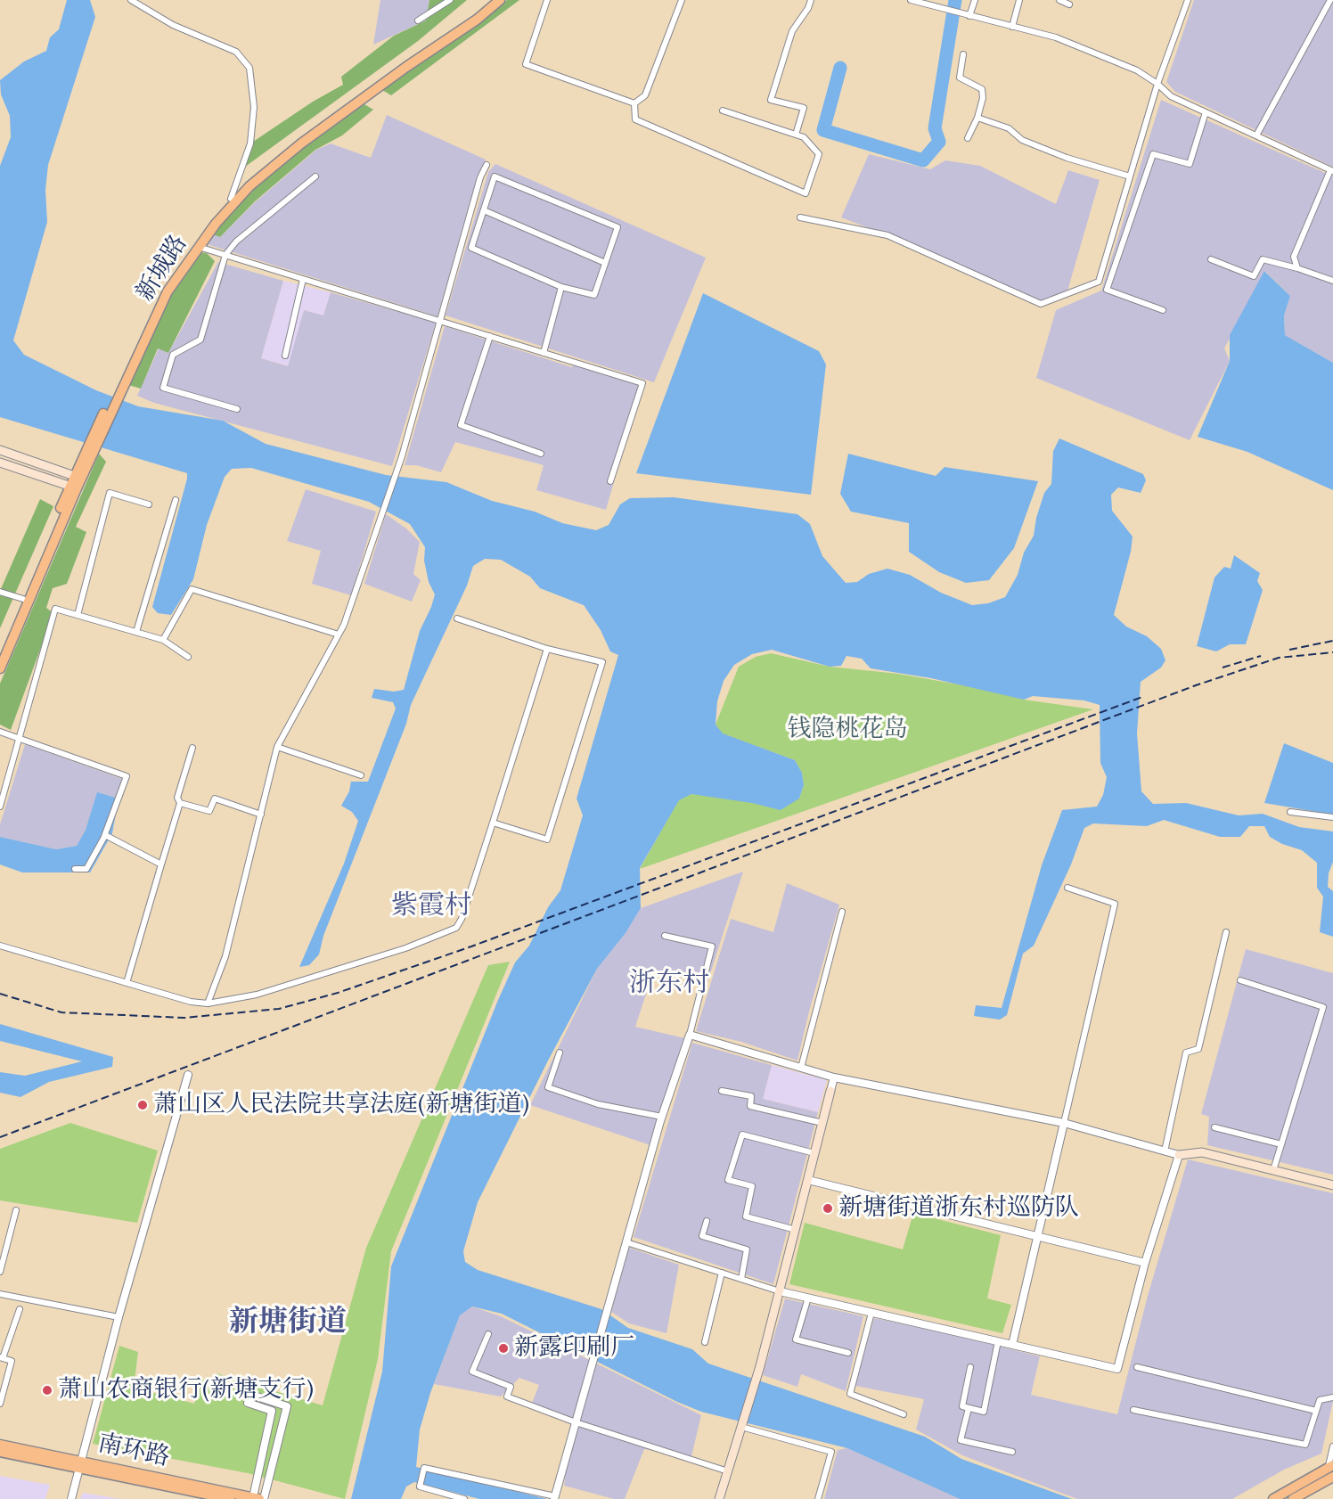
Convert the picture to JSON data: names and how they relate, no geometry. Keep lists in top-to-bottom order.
{
  "streets": {
    "main road": ["新城路", "南环路"]
  },
  "districts": ["紫霞村", "浙东村", "新塘街道"],
  "parks": ["钱隐桃花岛"],
  "places": [
    "萧山区人民法院共享法庭(新塘街道)",
    "新塘街道浙东村巡防队",
    "新露印刷厂",
    "萧山农商银行(新塘支行)"
  ]
}
